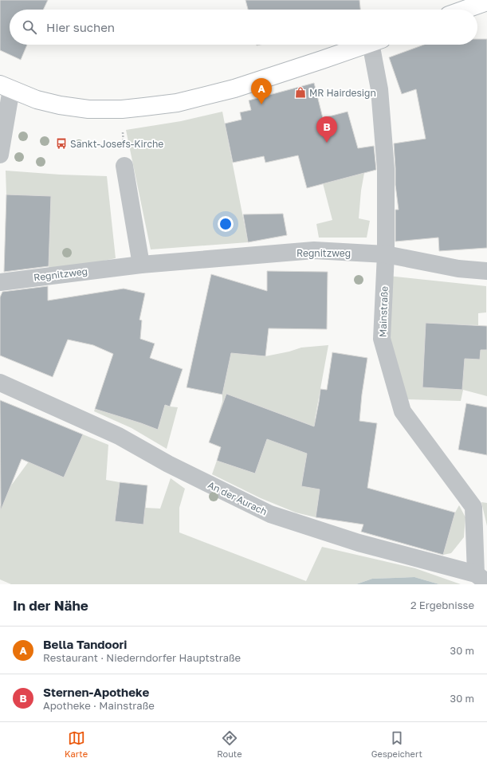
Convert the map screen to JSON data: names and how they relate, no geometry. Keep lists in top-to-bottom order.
{
  "streets": {
    "street": ["Regnitzweg", "Mainstraße", "An der Aurach"]
  },
  "crossings": [
    ["Regnitzweg", "Mainstraße"],
    ["Mainstraße", "An der Aurach"]
  ],
  "places": {
    "shop": ["MR Hairdesign"],
    "bus stop": ["Sankt-Josefs-Kirche"]
  },
  "page": {
    "search": "Hier suchen",
    "pins": ["A", "B"],
    "heading": ["In der Nähe", "2 Ergebnisse"],
    "list": [
      {
        "mark": "A",
        "name": "Bella Tandoori",
        "note": "Restaurant · Niederndorfer Hauptstraße",
        "value": "30 m"
      },
      {
        "mark": "B",
        "name": "Sternen-Apotheke",
        "note": "Apotheke · Mainstraße",
        "value": "30 m"
      }
    ],
    "nav": ["Karte", "Route", "Gespeichert"]
  }
}
